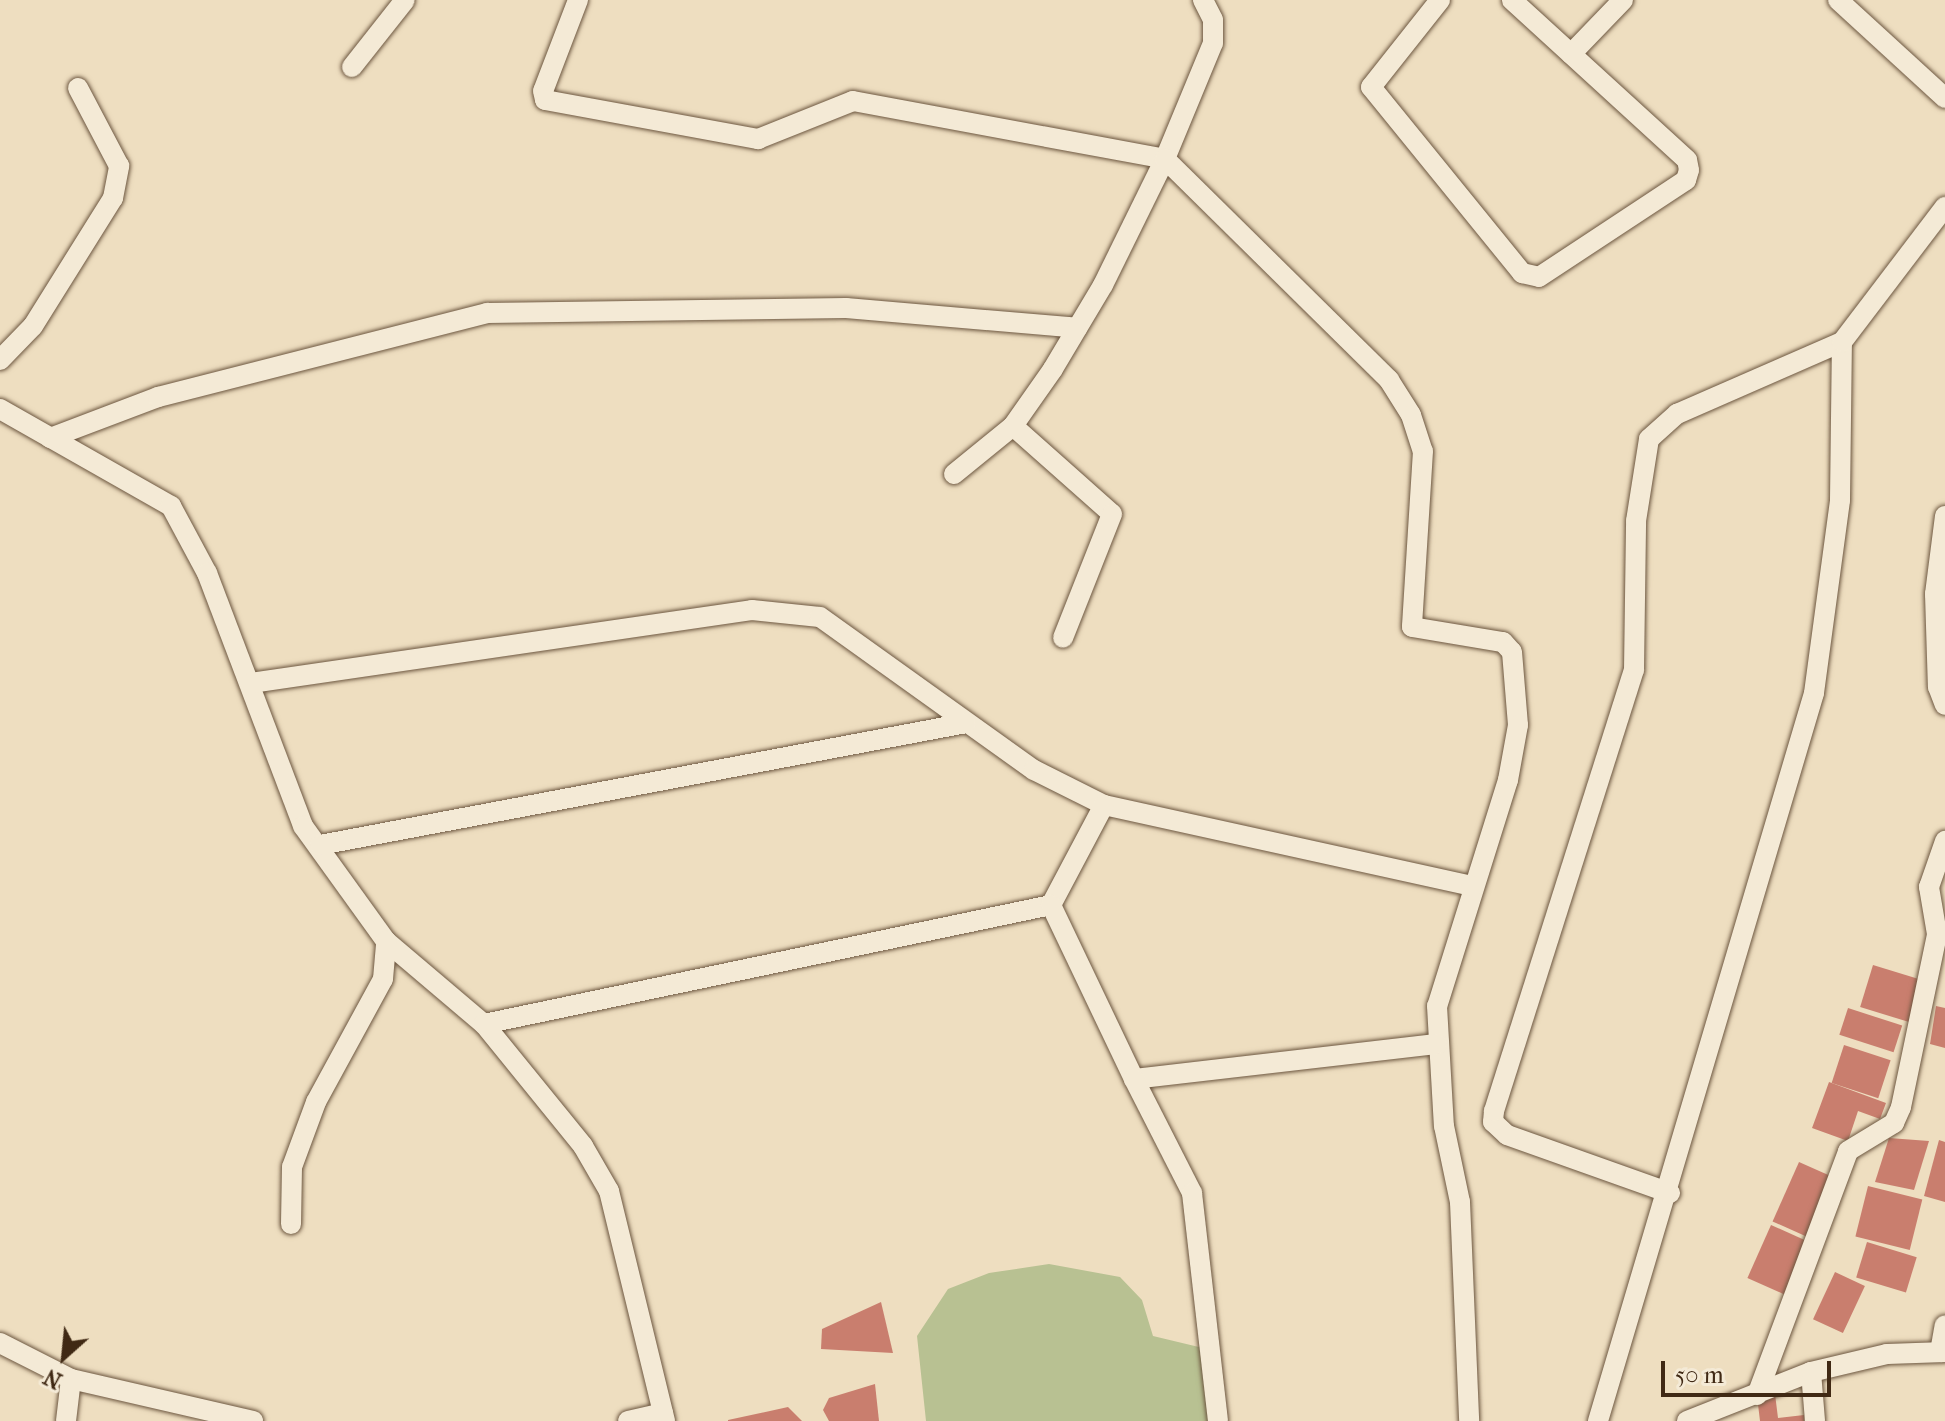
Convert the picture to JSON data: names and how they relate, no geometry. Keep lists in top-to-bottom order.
{
  "scale_bar": "50 m",
  "north": "bottom left"
}
